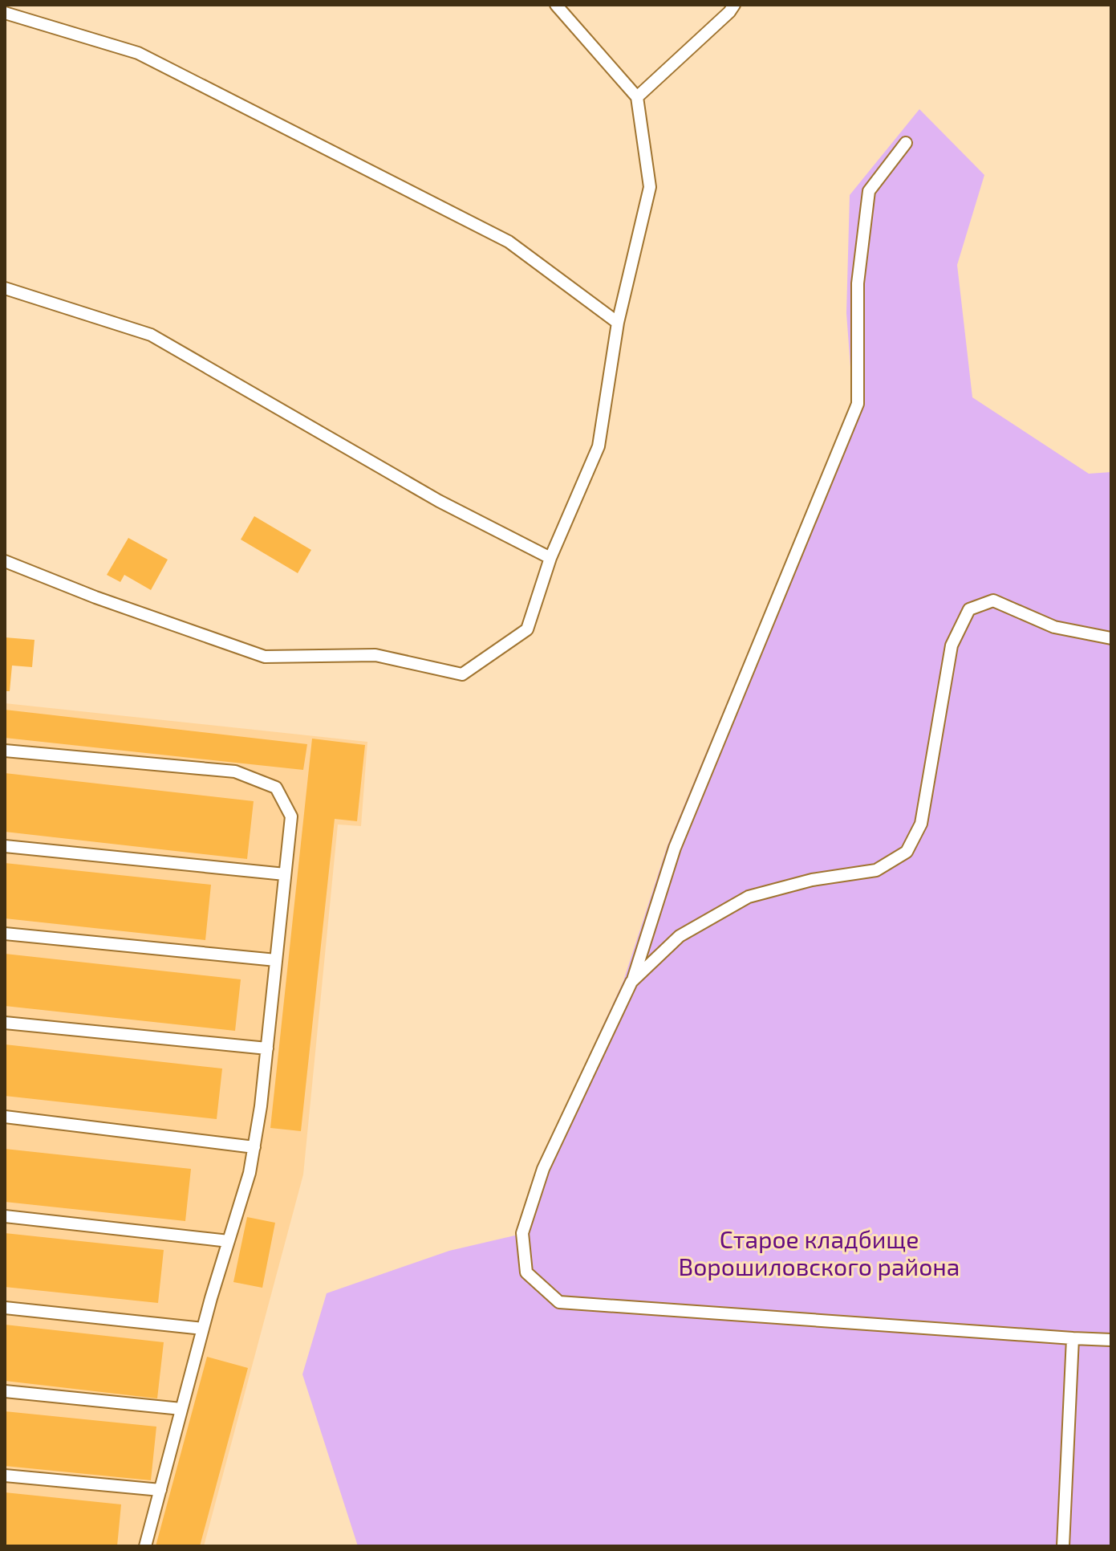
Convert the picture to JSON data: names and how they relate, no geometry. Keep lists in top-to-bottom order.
{
  "parks": ["Старое кладбище Ворошиловского района"]
}
